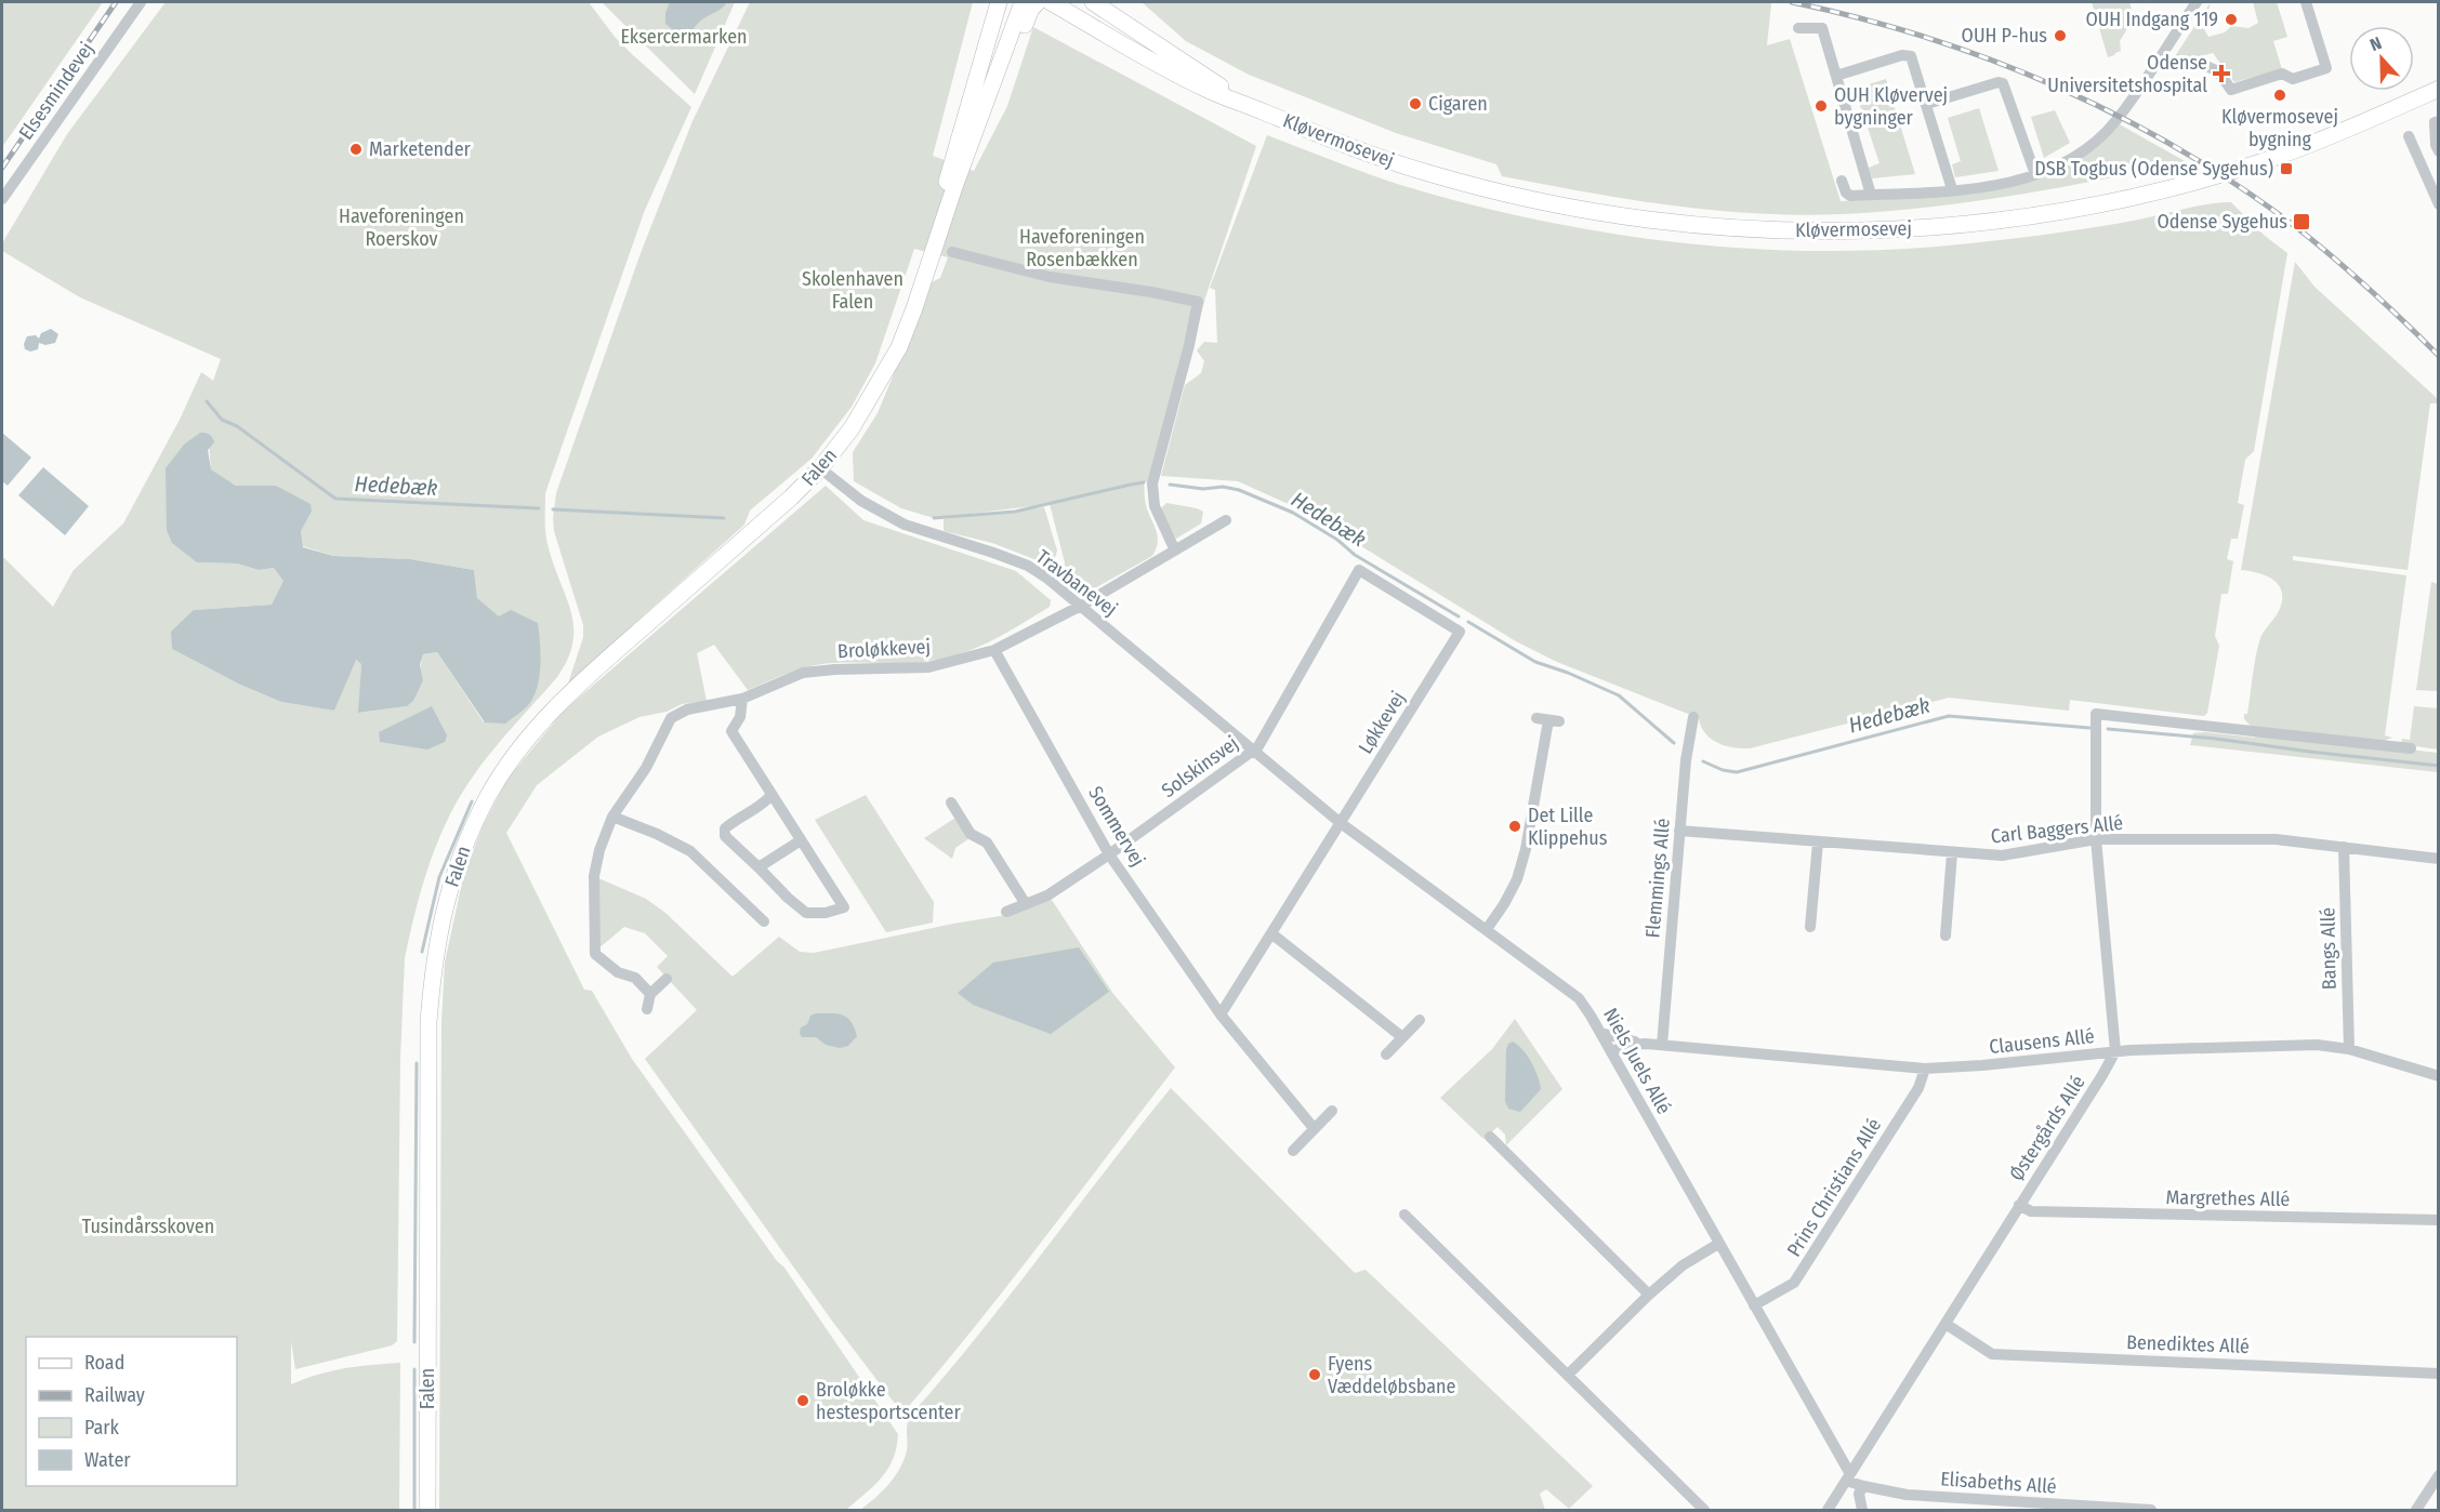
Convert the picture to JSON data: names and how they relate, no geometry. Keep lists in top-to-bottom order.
{
  "streets": {
    "main road": ["Kløvermosevej", "Falen"],
    "street": [
      "Elsesmindevej",
      "Travbanevej",
      "Broløkkevej",
      "Løkkevej",
      "Solskinsvej",
      "Sommervej",
      "Carl Baggers Allé",
      "Flemmings Allé",
      "Bangs Allé",
      "Clausens Allé",
      "Niels Juels Allé",
      "Østergårds Allé",
      "Prins Christians Allé",
      "Margrethes Allé",
      "Benediktes Allé",
      "Elisabeths Allé"
    ]
  },
  "crossings": [
    ["Falen", "Travbanevej"],
    ["Travbanevej", "Broløkkevej"],
    ["Travbanevej", "Solskinsvej"],
    ["Travbanevej", "Niels Juels Allé"],
    ["Broløkkevej", "Sommervej"],
    ["Løkkevej", "Solskinsvej"],
    ["Løkkevej", "Sommervej"],
    ["Løkkevej", "Niels Juels Allé"],
    ["Solskinsvej", "Sommervej"],
    ["Solskinsvej", "Niels Juels Allé"],
    ["Carl Baggers Allé", "Flemmings Allé"],
    ["Carl Baggers Allé", "Bangs Allé"],
    ["Flemmings Allé", "Clausens Allé"],
    ["Bangs Allé", "Clausens Allé"],
    ["Clausens Allé", "Niels Juels Allé"],
    ["Clausens Allé", "Østergårds Allé"],
    ["Clausens Allé", "Prins Christians Allé"],
    ["Niels Juels Allé", "Østergårds Allé"],
    ["Niels Juels Allé", "Prins Christians Allé"],
    ["Niels Juels Allé", "Elisabeths Allé"],
    ["Østergårds Allé", "Margrethes Allé"],
    ["Østergårds Allé", "Benediktes Allé"],
    ["Østergårds Allé", "Elisabeths Allé"]
  ],
  "water": ["Hedebæk"],
  "parks": [
    "Eksercermarken",
    "Haveforeningen Roerskov",
    "Haveforeningen Rosenbækken",
    "Skolenhaven Falen",
    "Tusindårsskoven"
  ],
  "places": {
    "other": [
      "OUH Indgang 119",
      "OUH P-hus",
      "Kløvermosevej bygning",
      "Cigaren",
      "OUH Kløvervej bygninger",
      "Marketender",
      "Det Lille Klippehus",
      "Fyens Væddeløbsbane",
      "Broløkke hestesportscenter"
    ],
    "health": ["Odense Universitetshospital"],
    "transit": ["DSB Togbus (Odense Sygehus)", "Odense Sygehus"]
  },
  "legend": [
    "Road",
    "Railway",
    "Park",
    "Water"
  ],
  "north": "top"
}
